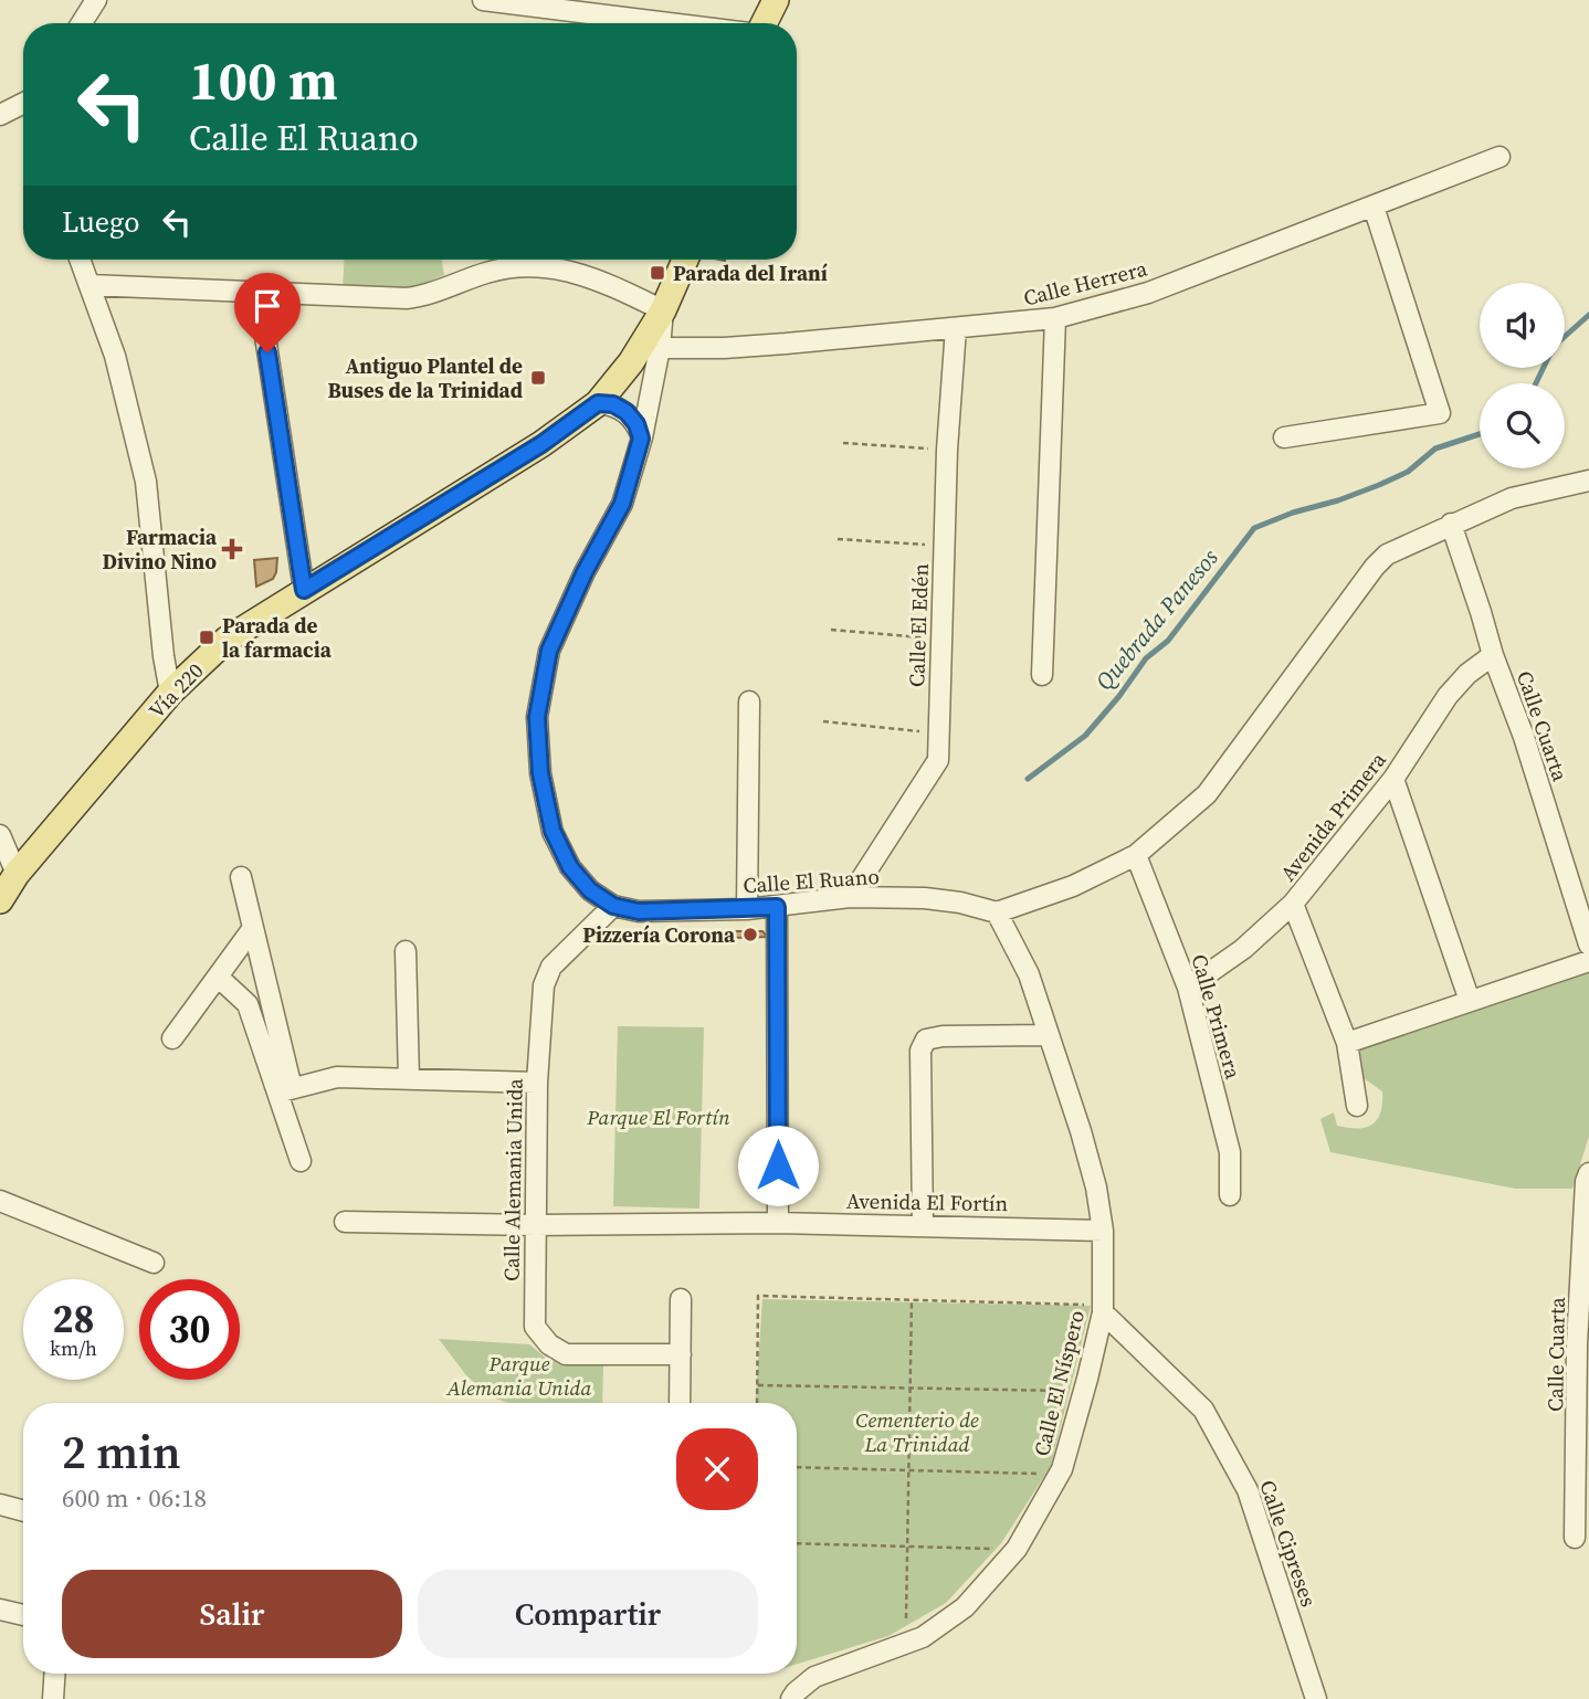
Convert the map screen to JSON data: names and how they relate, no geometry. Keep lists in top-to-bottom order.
{
  "streets": {
    "main road": ["Vía 220"],
    "street": [
      "Calle Herrera",
      "Calle El Edén",
      "Calle Cuarta",
      "Avenida Primera",
      "Calle El Ruano",
      "Calle Primera",
      "Calle Alemania Unida",
      "Avenida El Fortín",
      "Calle El Níspero",
      "Calle Cipreses"
    ]
  },
  "crossings": [
    ["Calle Herrera", "Calle El Edén"],
    ["Calle El Edén", "Calle El Ruano"],
    ["Calle Cuarta", "Avenida Primera"],
    ["Avenida Primera", "Calle Primera"],
    ["Calle El Ruano", "Calle Alemania Unida"],
    ["Calle El Ruano", "Calle El Níspero"],
    ["Calle Alemania Unida", "Avenida El Fortín"],
    ["Avenida El Fortín", "Calle El Níspero"],
    ["Calle El Níspero", "Calle Cipreses"]
  ],
  "water": ["Quebrada Panesos"],
  "parks": ["Parque El Fortín", "Parque Alemania Unida", "Cementerio de La Trinidad"],
  "places": {
    "transit": ["Parada del Iraní", "Antiguo Plantel de Buses de la Trinidad", "Parada de la farmacia"],
    "health": ["Farmacia Divino Nino"],
    "other": ["Pizzería Corona"]
  },
  "page": {
    "turn": ["100 m", "Calle El Ruano"],
    "then": "Luego",
    "speed": "28 km/h",
    "limit": "30",
    "heading": ["2 min", "600 m · 06:18"],
    "buttons": ["Salir", "Compartir"]
  }
}
